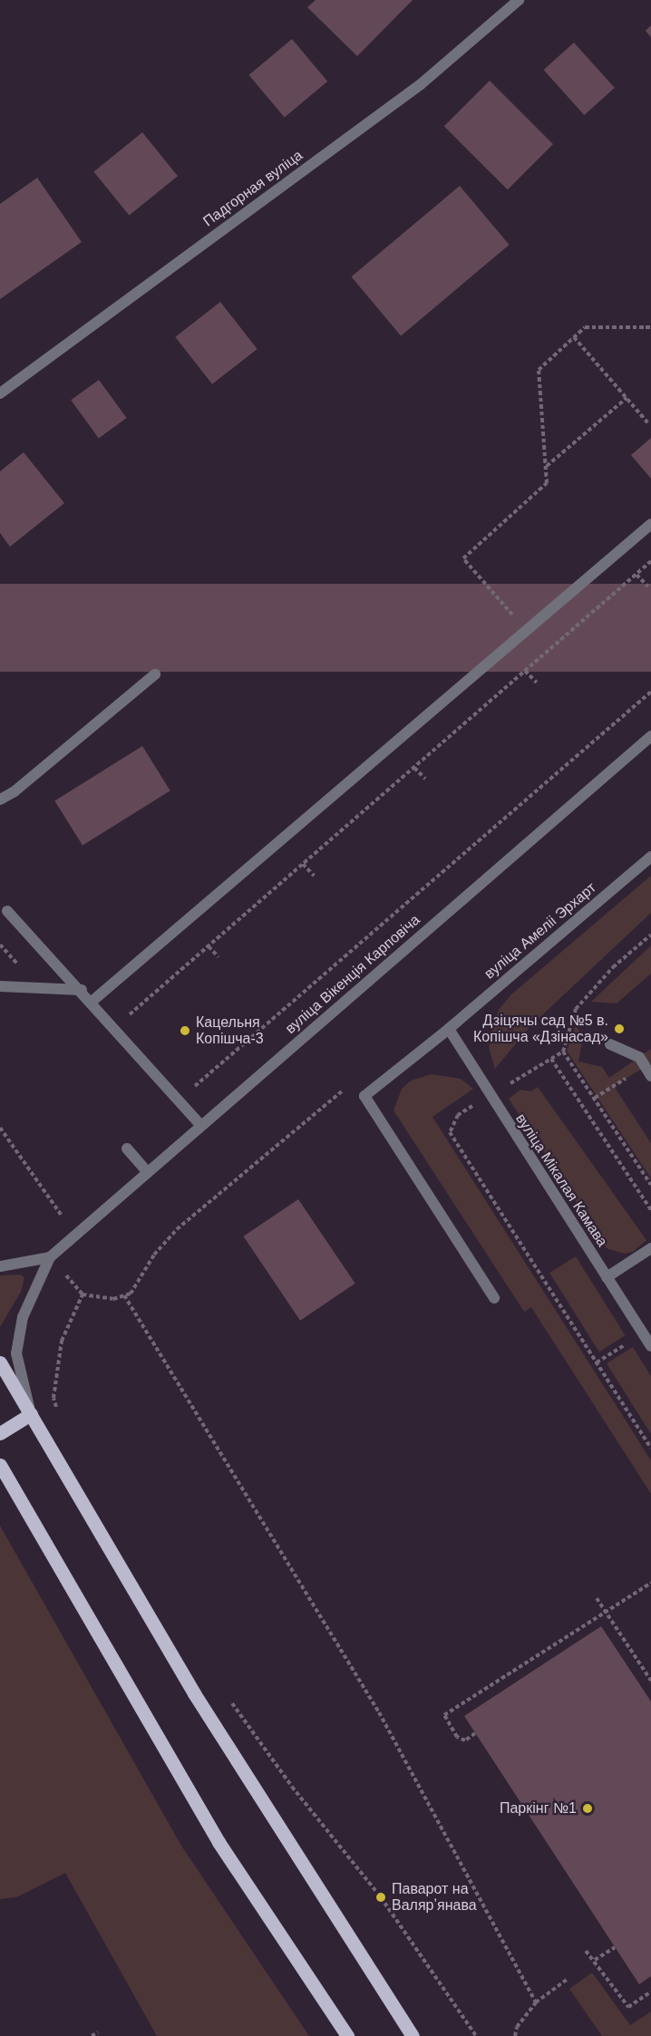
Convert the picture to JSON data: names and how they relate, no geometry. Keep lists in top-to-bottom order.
{
  "streets": {
    "street": [
      "Падгорная вуліца",
      "вуліца Амеліі Эрхарт",
      "вуліца Вікенція Карповіча",
      "вуліца Мікалая Камава"
    ]
  },
  "crossings": [
    ["вуліца Амеліі Эрхарт", "вуліца Мікалая Камава"]
  ],
  "places": [
    "Дзіцячы сад №5 в. Копішча «Дзінасад»",
    "Кацельня Копішча-3",
    "Паркінг №1",
    "Паварот на Валярʼянава"
  ]
}
